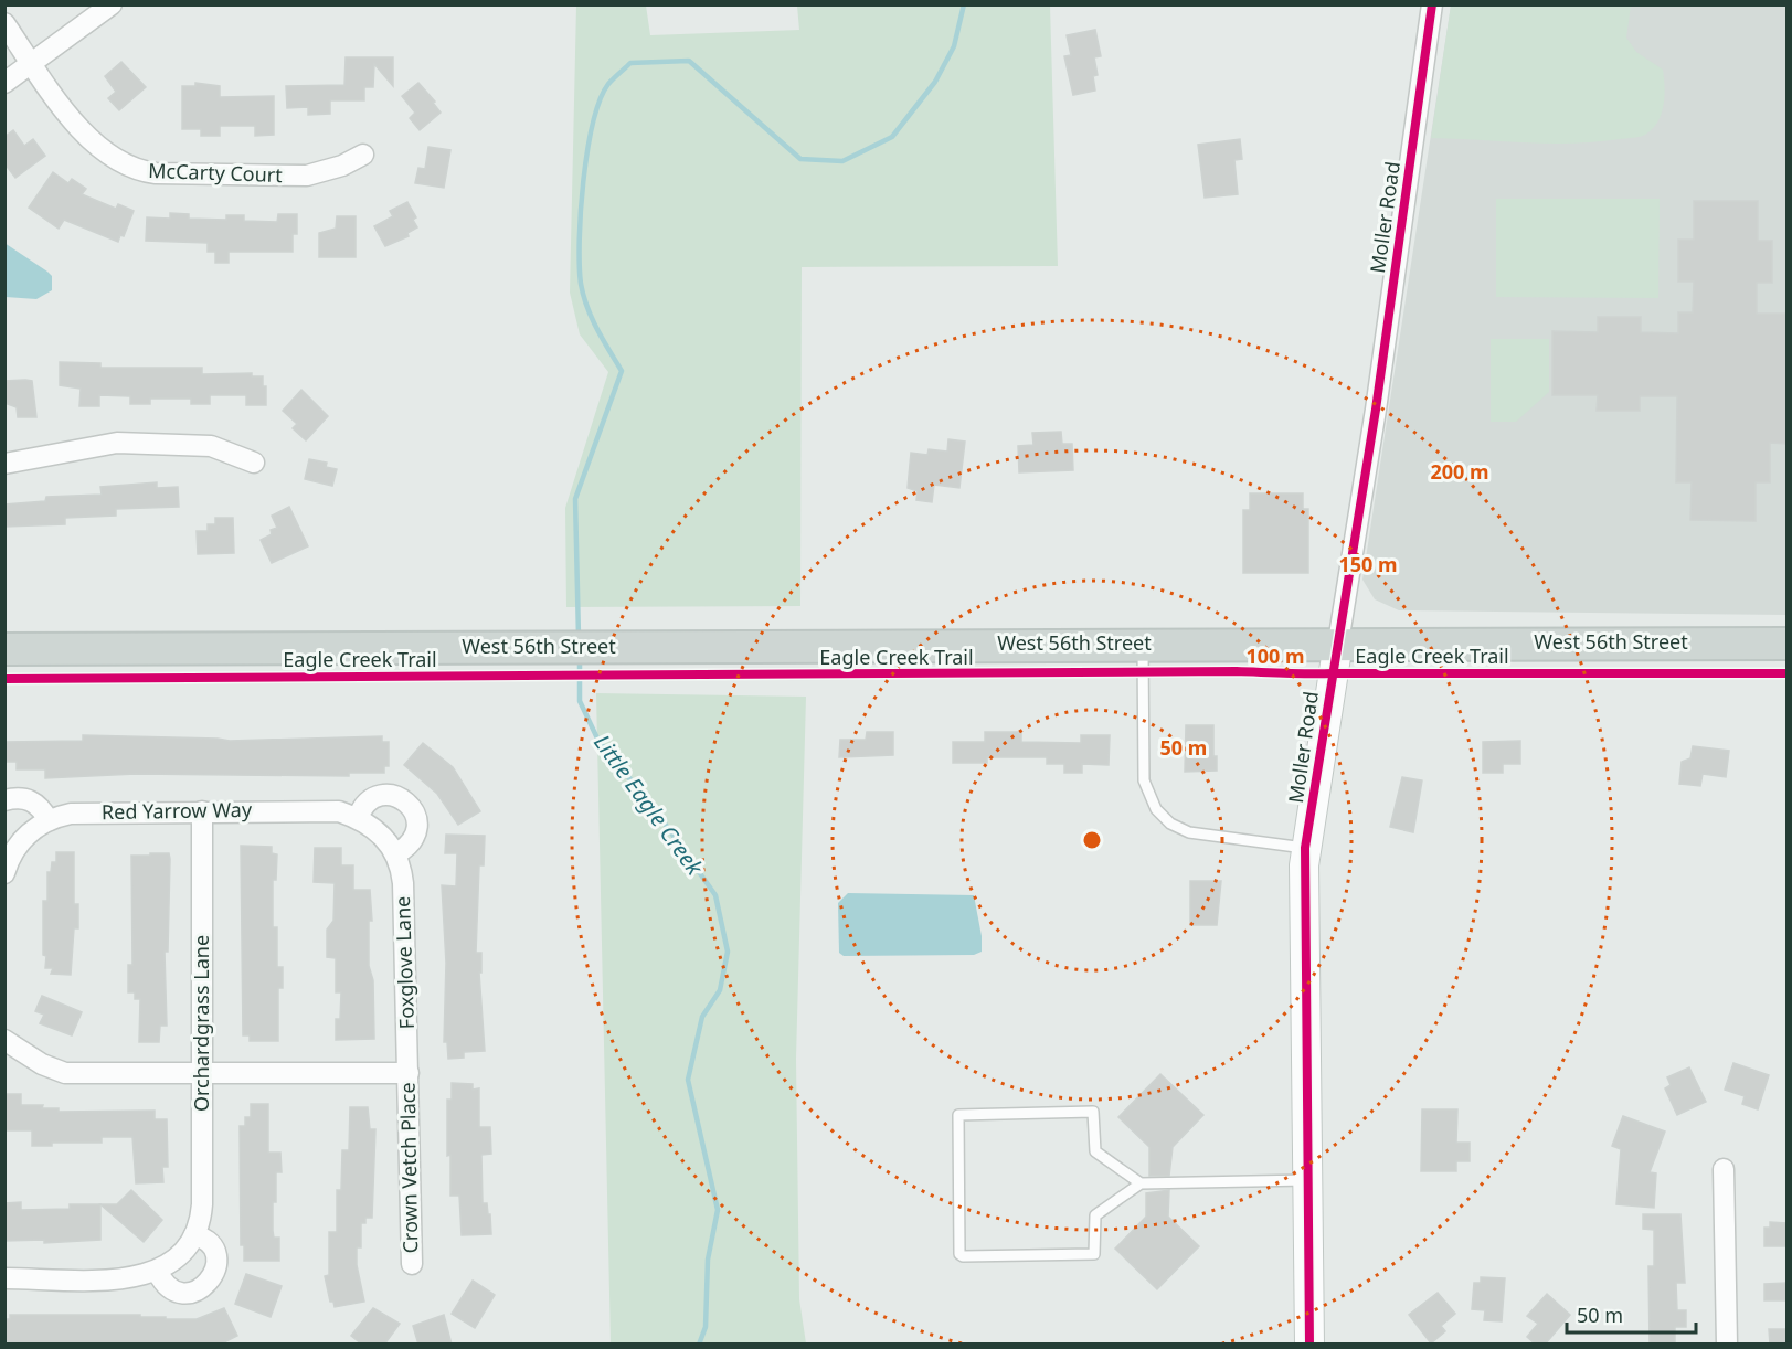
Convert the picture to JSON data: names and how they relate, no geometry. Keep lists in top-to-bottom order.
{
  "streets": {
    "main road": ["West 56th Street"],
    "street": [
      "McCarty Court",
      "Moller Road",
      "Red Yarrow Way",
      "Foxglove Lane",
      "Orchardgrass Lane",
      "Crown Vetch Place"
    ],
    "cycle path": ["Eagle Creek Trail"]
  },
  "crossings": [
    ["Moller Road", "West 56th Street"],
    ["Red Yarrow Way", "Foxglove Lane"],
    ["Red Yarrow Way", "Orchardgrass Lane"],
    ["Foxglove Lane", "Crown Vetch Place"]
  ],
  "water": ["Little Eagle Creek"],
  "scale_bar": "50 m",
  "rings": [
    "200 m",
    "150 m",
    "100 m",
    "50 m"
  ]
}
